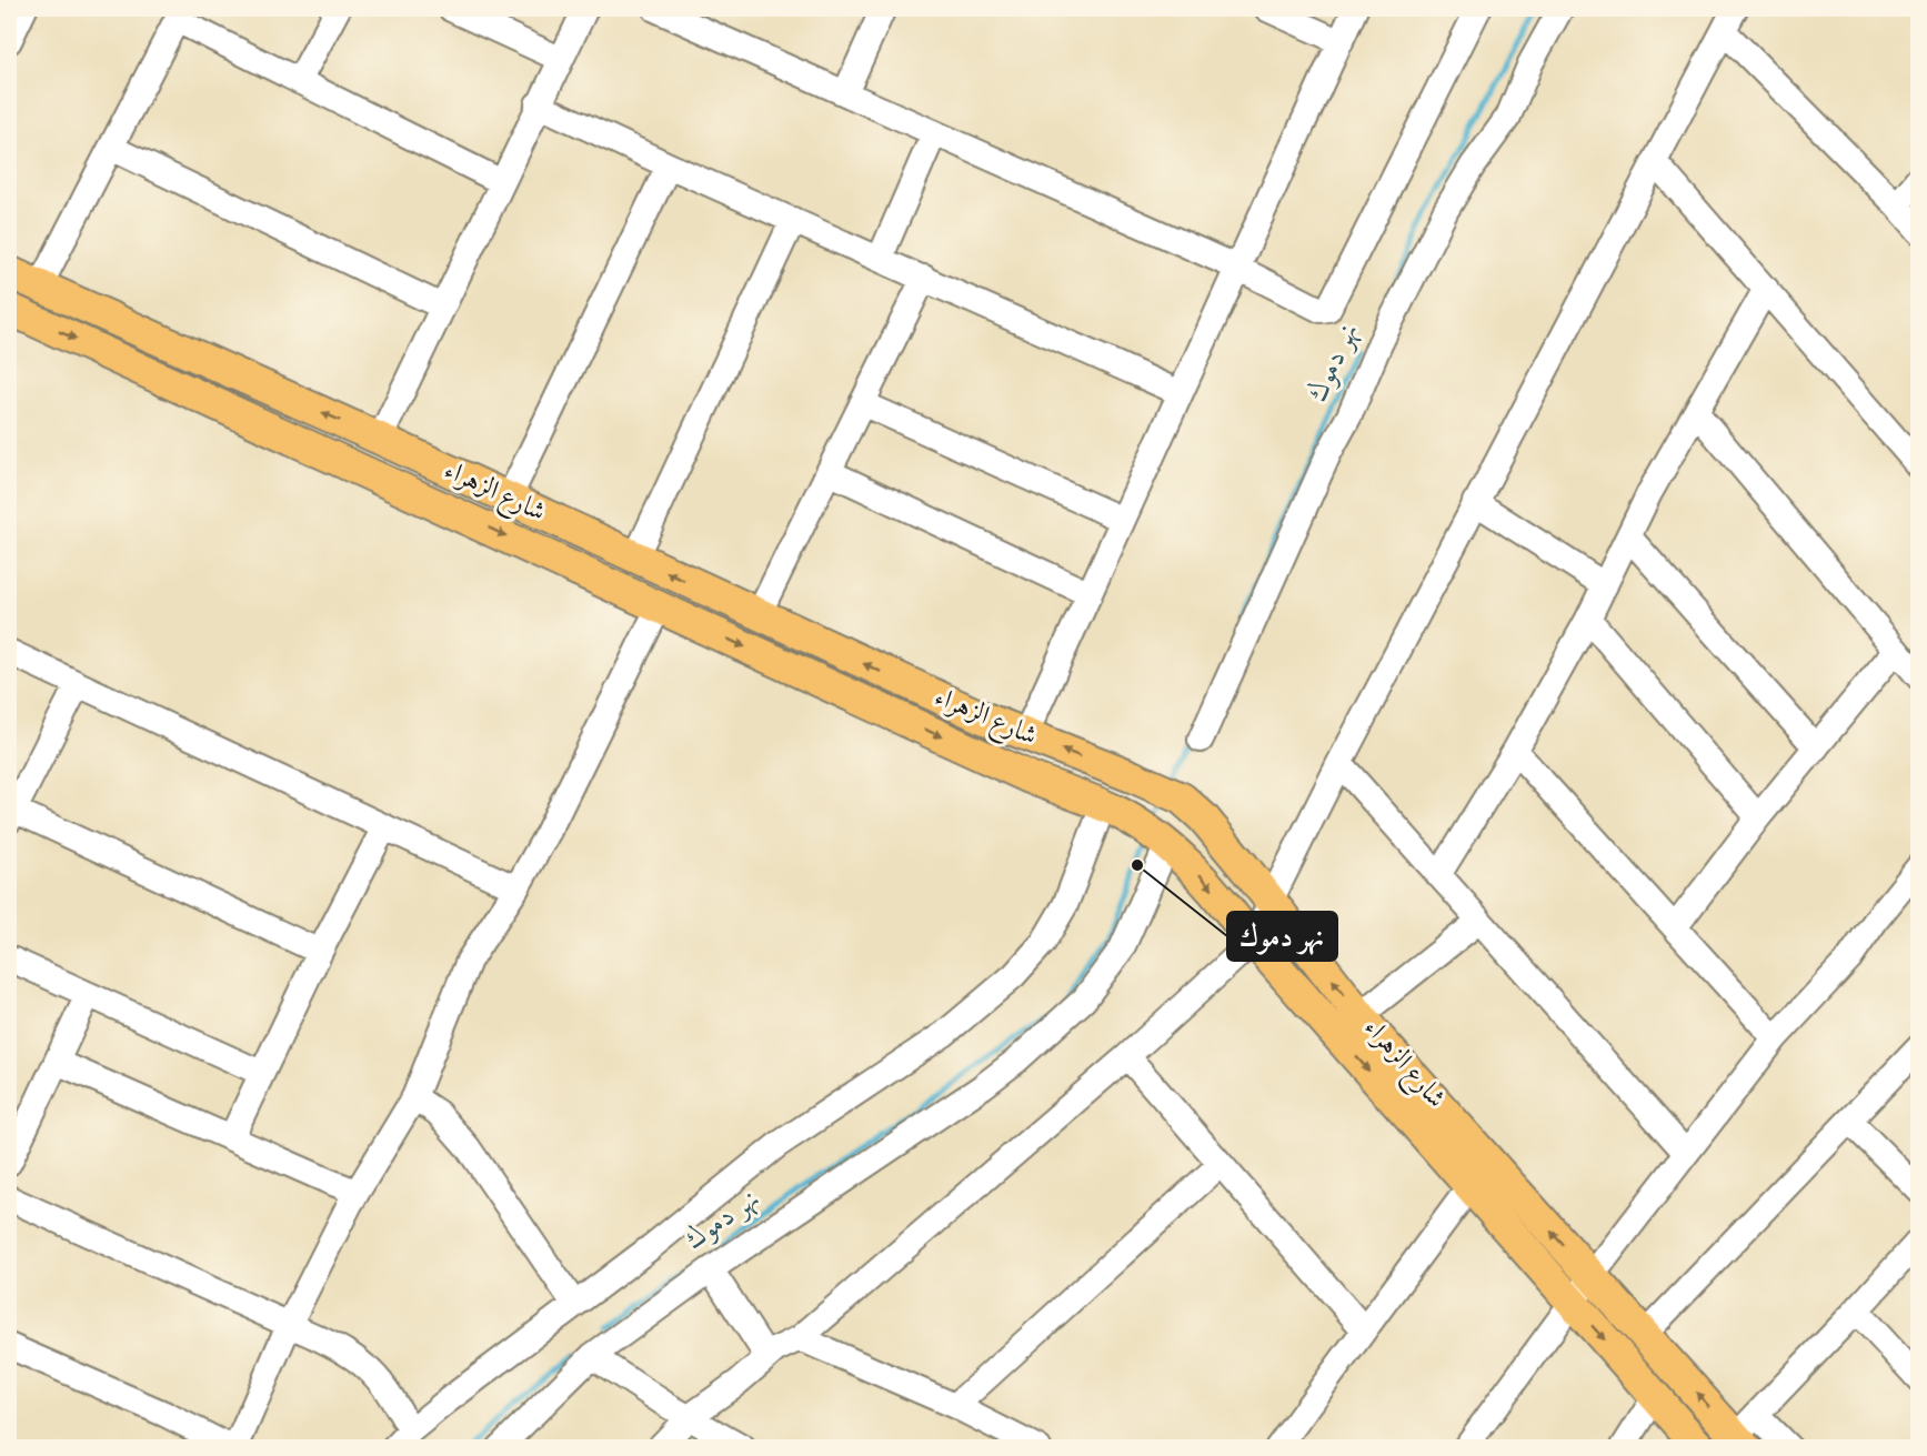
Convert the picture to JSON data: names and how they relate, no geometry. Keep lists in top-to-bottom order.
{
  "streets": {
    "main road": ["شارع الزهراء"]
  },
  "water": ["نهر دموك"],
  "places": ["نهر دموك"]
}
